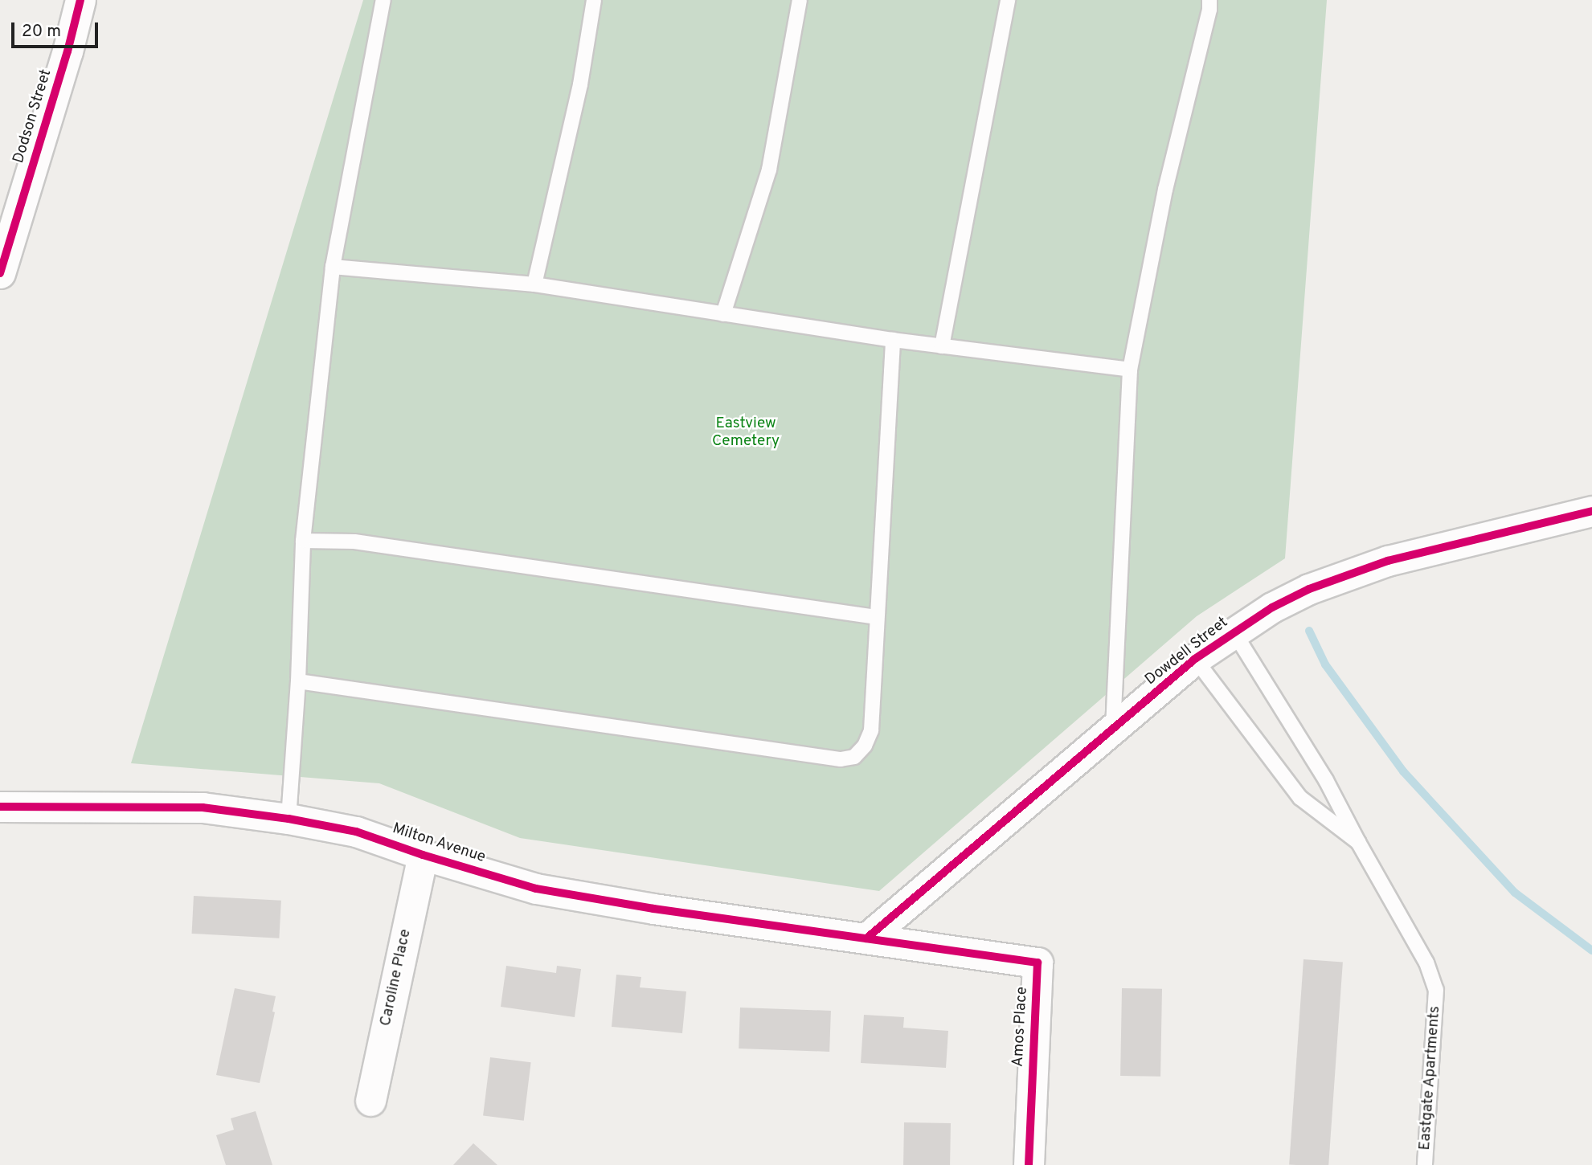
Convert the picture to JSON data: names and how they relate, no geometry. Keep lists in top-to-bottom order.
{
  "streets": {
    "street": [
      "Dodson Street",
      "Dowdell Street",
      "Milton Avenue",
      "Caroline Place",
      "Amos Place"
    ],
    "lane": ["Eastgate Apartments"]
  },
  "crossings": [
    ["Dowdell Street", "Milton Avenue"],
    ["Dowdell Street", "Amos Place"],
    ["Dowdell Street", "Eastgate Apartments"],
    ["Milton Avenue", "Caroline Place"],
    ["Milton Avenue", "Amos Place"]
  ],
  "parks": ["Eastview Cemetery"],
  "scale_bar": "20 m"
}
